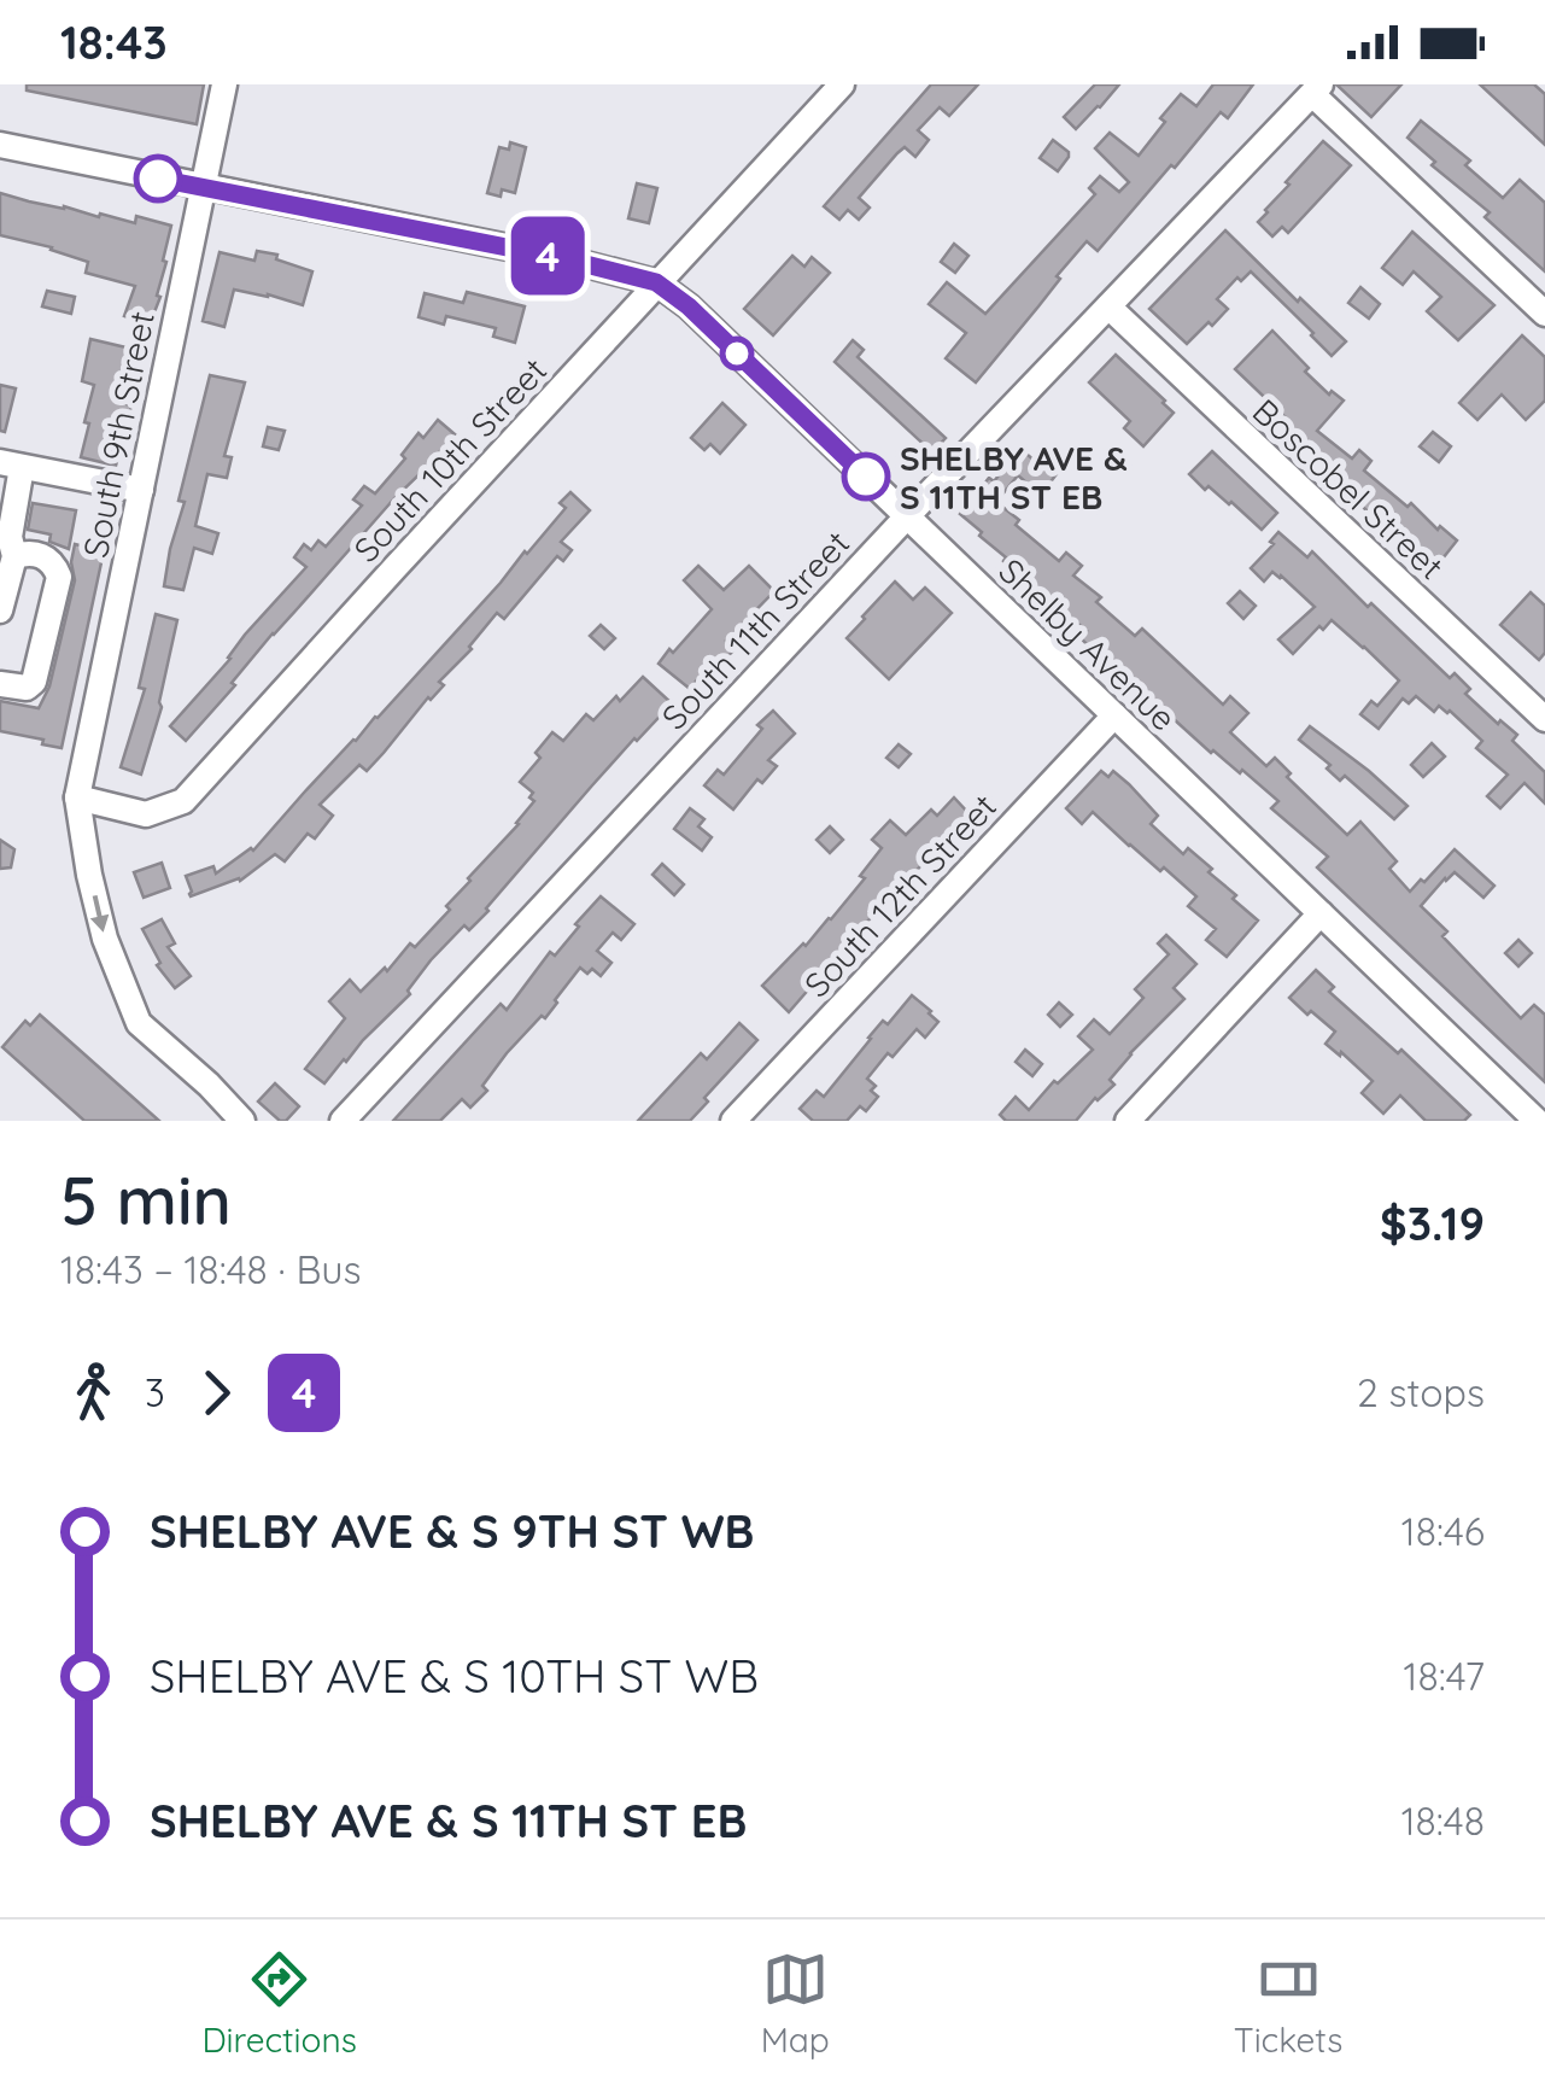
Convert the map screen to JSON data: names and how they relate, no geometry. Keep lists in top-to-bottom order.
{
  "streets": {
    "street": [
      "South 9th Street",
      "South 10th Street",
      "Boscobel Street",
      "South 11th Street",
      "Shelby Avenue",
      "South 12th Street"
    ]
  },
  "crossings": [
    ["South 9th Street", "South 10th Street"],
    ["South 9th Street", "Shelby Avenue"],
    ["South 10th Street", "Shelby Avenue"],
    ["Boscobel Street", "South 11th Street"],
    ["South 11th Street", "Shelby Avenue"],
    ["Shelby Avenue", "South 12th Street"]
  ],
  "places": ["SHELBY AVE & S 11TH ST EB"],
  "lines": ["bus line 4"],
  "page": {
    "status": "18:43",
    "on_map": "4",
    "heading": ["5 min", "18:43 – 18:48 · Bus", "$3.19"],
    "legs": ["3", "4", "2 stops"],
    "list": [
      {
        "name": "SHELBY AVE & S 9TH ST WB",
        "value": "18:46"
      },
      {
        "name": "SHELBY AVE & S 10TH ST WB",
        "value": "18:47"
      },
      {
        "name": "SHELBY AVE & S 11TH ST EB",
        "value": "18:48"
      }
    ],
    "tabs": ["Directions", "Map", "Tickets"]
  }
}
